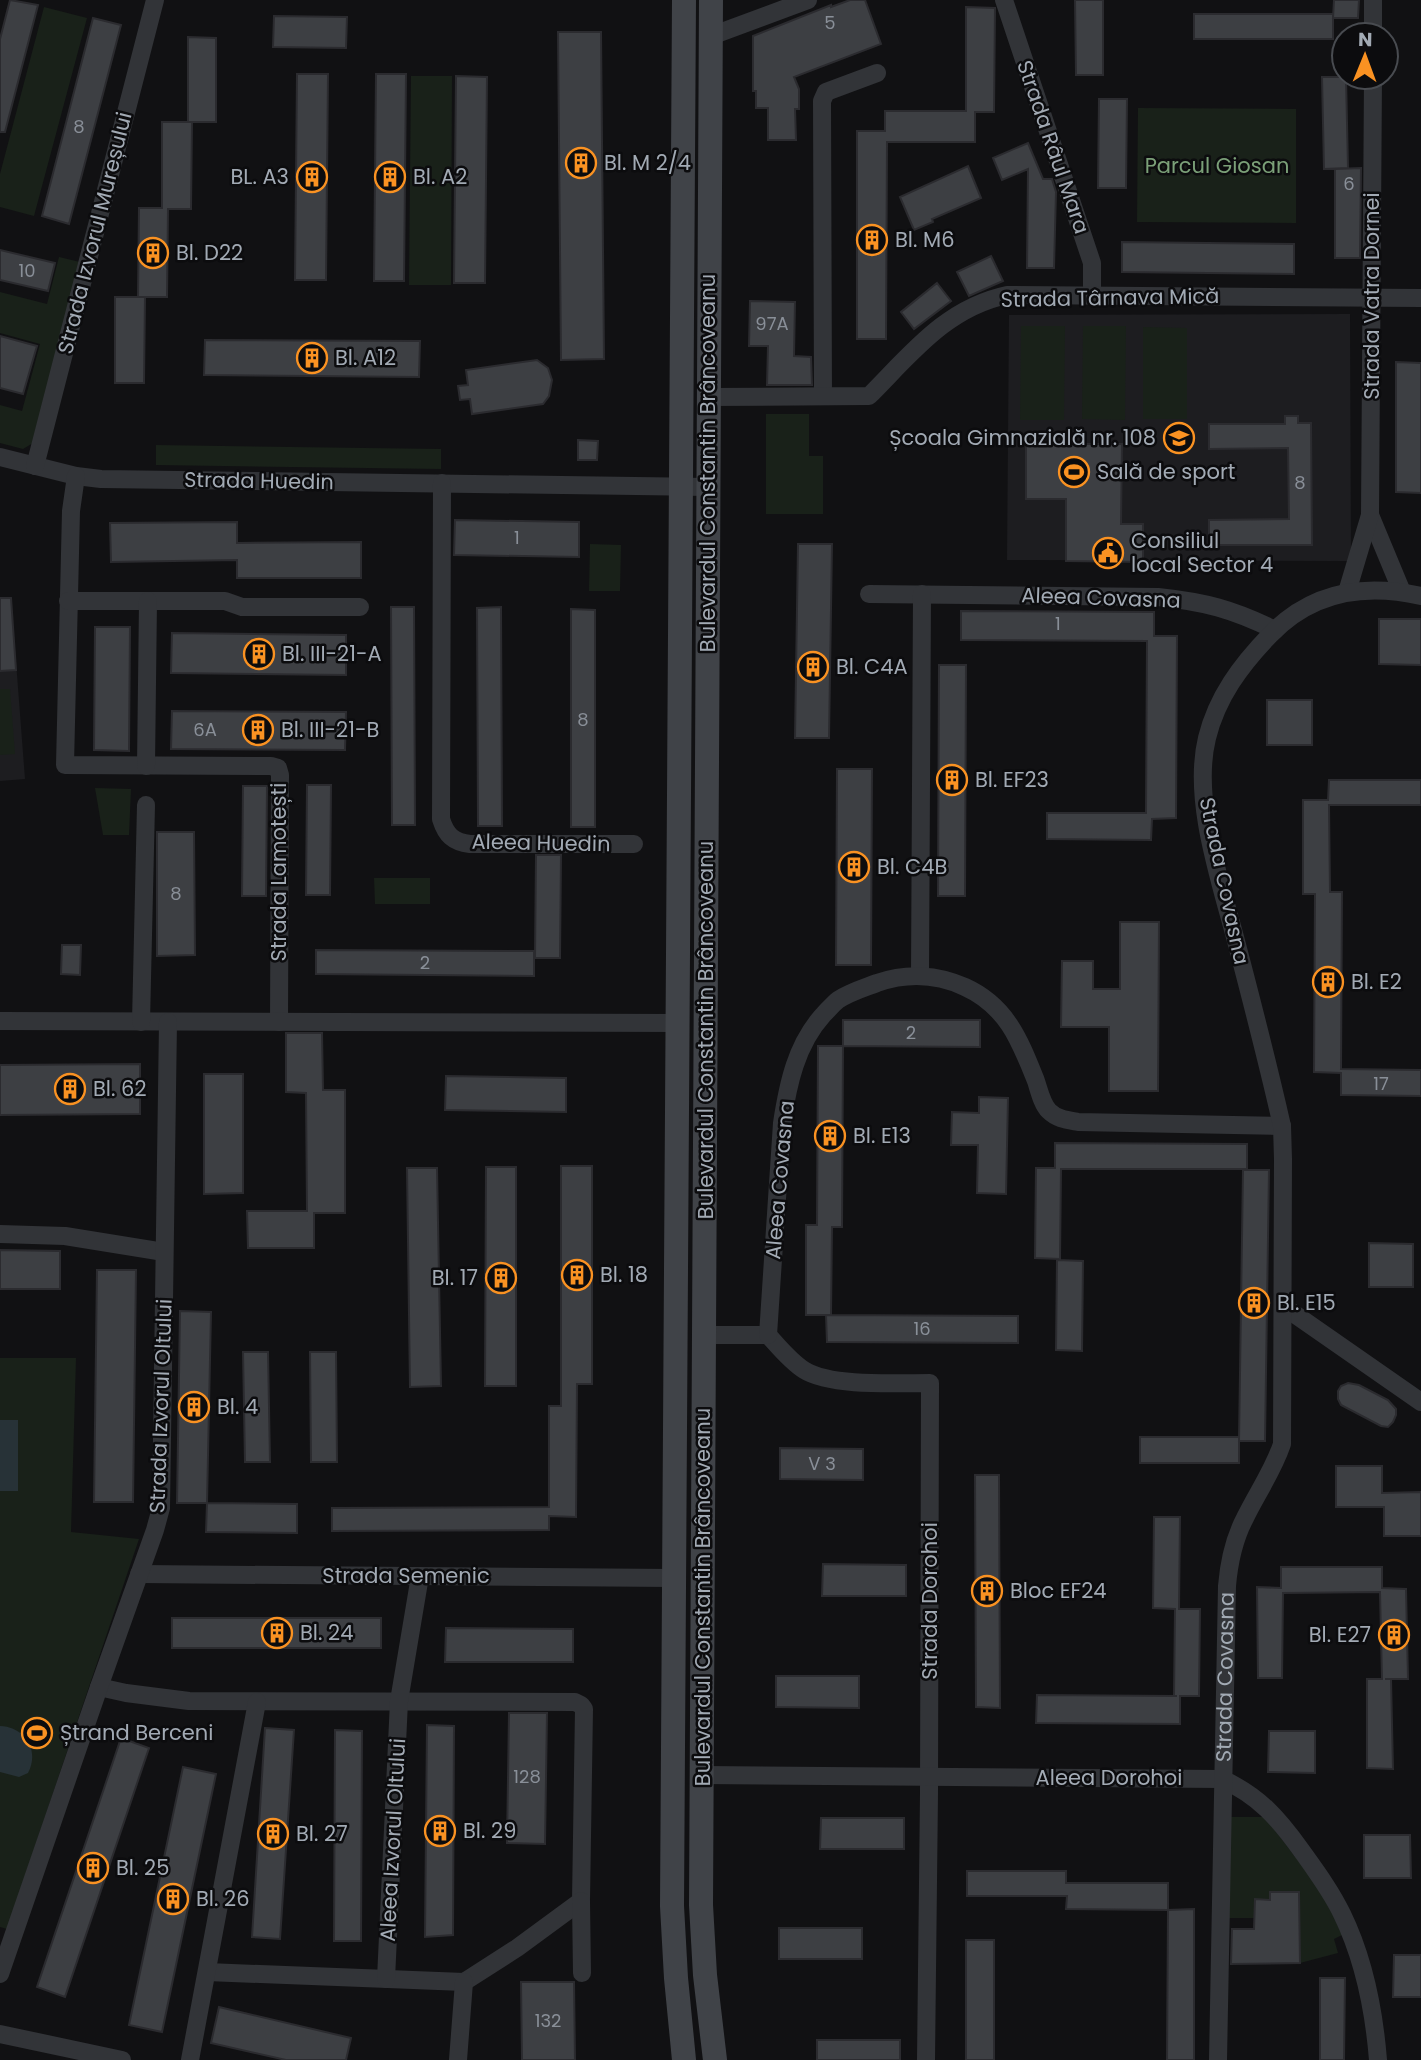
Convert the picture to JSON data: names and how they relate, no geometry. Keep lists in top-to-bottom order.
{
  "streets": {
    "main road": ["Bulevardul Constantin Brâncoveanu"],
    "street": [
      "Strada Râul Mara",
      "Strada Izvorul Mureșului",
      "Strada Vatra Dornei",
      "Strada Târnava Mică",
      "Strada Huedin",
      "Aleea Covasna",
      "Aleea Huedin",
      "Strada Lamotești",
      "Strada Covasna",
      "Strada Izvorul Oltului",
      "Strada Semenic",
      "Strada Dorohoi",
      "Aleea Dorohoi",
      "Aleea Izvorul Oltului"
    ]
  },
  "crossings": [
    ["Strada Râul Mara", "Strada Târnava Mică"],
    ["Strada Izvorul Mureșului", "Strada Huedin"],
    ["Strada Vatra Dornei", "Strada Târnava Mică"],
    ["Strada Vatra Dornei", "Strada Covasna"],
    ["Strada Târnava Mică", "Bulevardul Constantin Brâncoveanu"],
    ["Bulevardul Constantin Brâncoveanu", "Strada Huedin"],
    ["Bulevardul Constantin Brâncoveanu", "Strada Semenic"],
    ["Bulevardul Constantin Brâncoveanu", "Aleea Dorohoi"],
    ["Strada Huedin", "Aleea Huedin"],
    ["Aleea Covasna", "Strada Covasna"],
    ["Aleea Covasna", "Strada Dorohoi"],
    ["Strada Covasna", "Aleea Dorohoi"],
    ["Strada Izvorul Oltului", "Strada Semenic"],
    ["Strada Semenic", "Aleea Izvorul Oltului"],
    ["Strada Dorohoi", "Aleea Dorohoi"]
  ],
  "parks": ["Parcul Giosan"],
  "places": {
    "building": [
      "Bl. M 2/4",
      "BL. A3",
      "Bl. A2",
      "Bl. M6",
      "Bl. D22",
      "Bl. A12",
      "Bl. III-21-A",
      "Bl. C4A",
      "Bl. III-21-B",
      "Bl. EF23",
      "Bl. C4B",
      "Bl. E2",
      "Bl. 62",
      "Bl. E13",
      "Bl. 18",
      "Bl. 17",
      "Bl. E15",
      "Bl. 4",
      "Bloc EF24",
      "Bl. 24",
      "Bl. E27",
      "Bl. 29",
      "Bl. 27",
      "Bl. 25",
      "Bl. 26"
    ],
    "school or university": ["Școala Gimnazială nr. 108"],
    "sports": ["Sală de sport", "Ștrand Berceni"],
    "public building": ["Consiliul local Sector 4"]
  },
  "house_numbers": [
    "5",
    "8",
    "6",
    "10",
    "97A",
    "8",
    "1",
    "1",
    "8",
    "6A",
    "8",
    "2",
    "2",
    "17",
    "16",
    "V 3",
    "128",
    "132"
  ],
  "north": "top"
}
